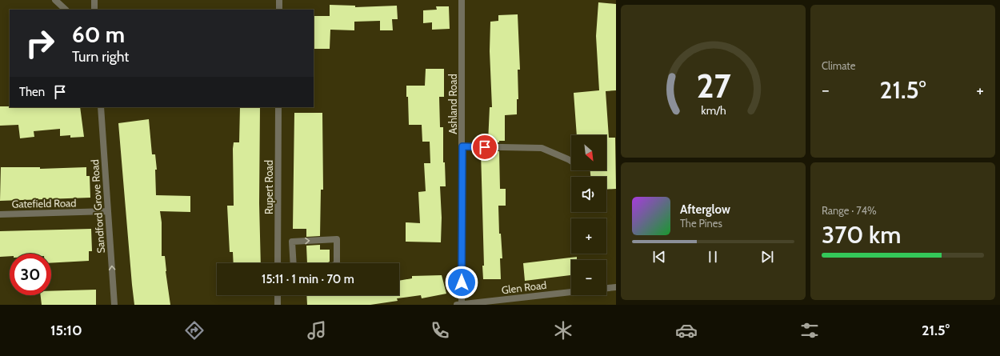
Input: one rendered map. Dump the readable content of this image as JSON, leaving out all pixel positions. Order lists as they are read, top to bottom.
{
  "streets": {
    "street": [
      "Ashland Road",
      "Rupert Road",
      "Gatefield Road",
      "Sandford Grove Road",
      "Glen Road"
    ]
  },
  "crossings": [
    ["Ashland Road", "Glen Road"],
    ["Gatefield Road", "Sandford Grove Road"]
  ],
  "one_way": ["Sandford Grove Road"],
  "north": "bottom right",
  "page": {
    "tile": [
      "Climate",
      ["Range · 74%", "370 km"]
    ],
    "turn": ["60 m", "Turn right"],
    "then": "Then",
    "heat": ["−", "21.5°", "+"],
    "map_buttons": ["+", "−"],
    "song": ["Afterglow", "The Pines"],
    "limit": "30",
    "trip": "15:11 · 1 min · 70 m",
    "tabs": ["15:10", "21.5°"],
    "gauge": ["27", "km/h"]
  }
}
